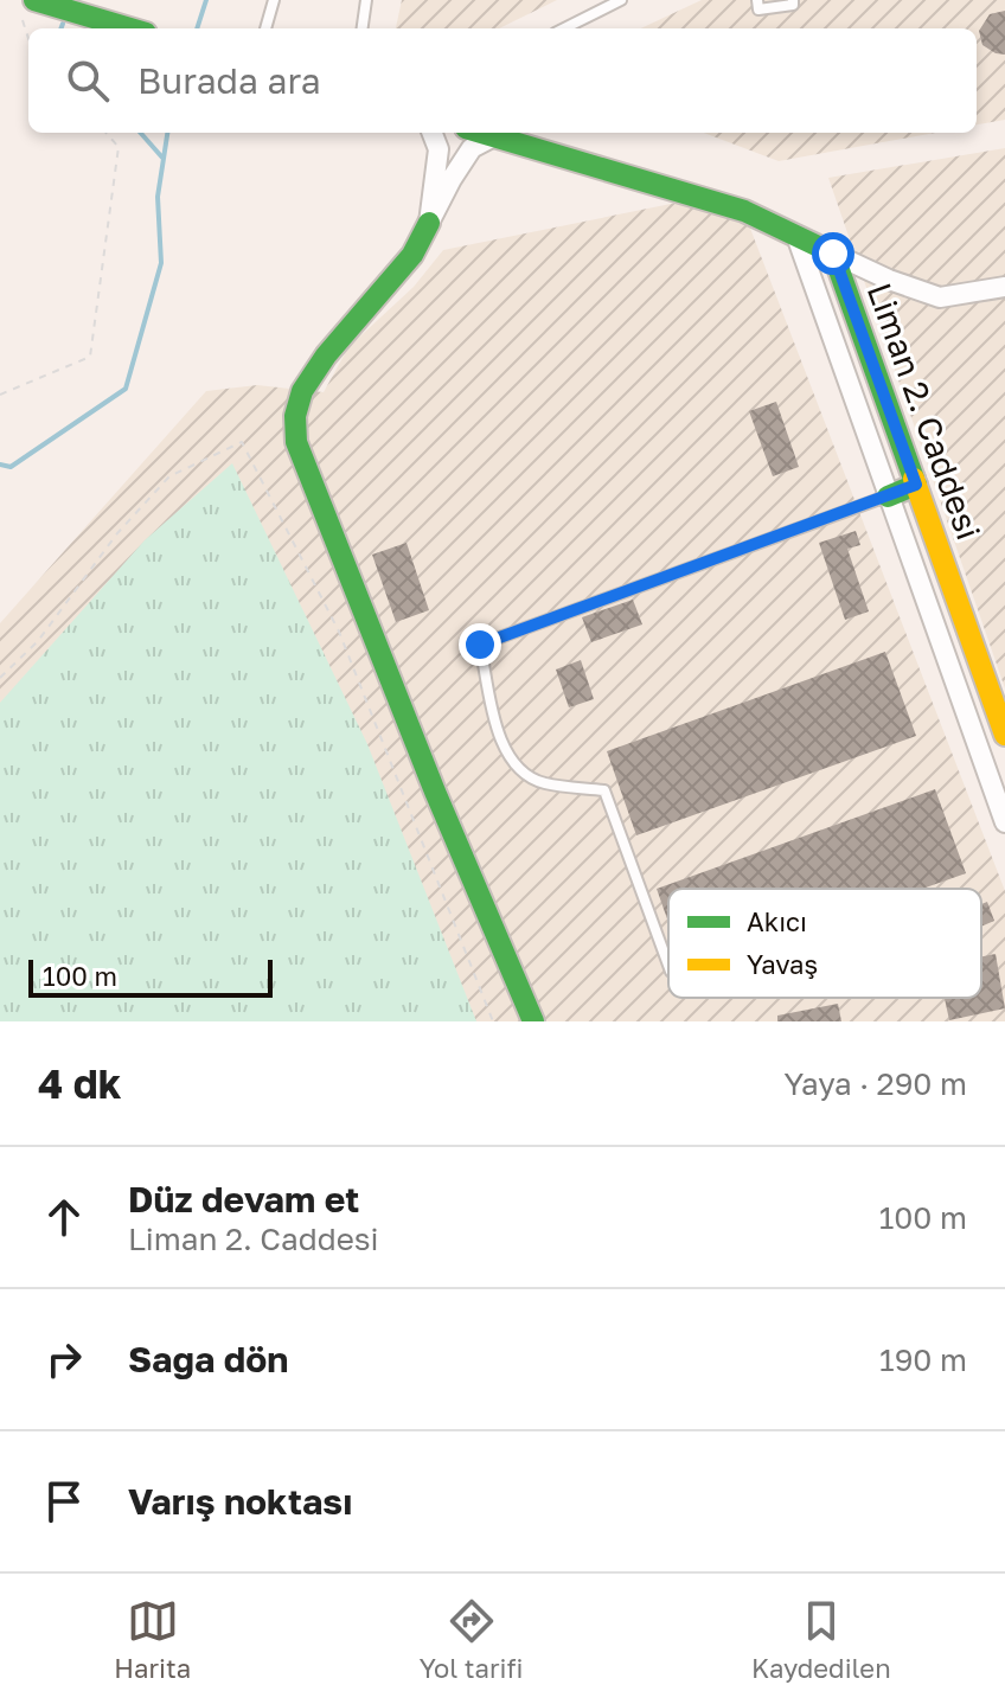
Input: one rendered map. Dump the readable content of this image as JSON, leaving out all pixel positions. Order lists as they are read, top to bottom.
{
  "streets": {
    "street": ["Liman 2. Caddesi"]
  },
  "legend": ["Akıcı", "Yavaş"],
  "scale_bar": "100 m",
  "page": {
    "search": "Burada ara",
    "scale": "100 m",
    "heading": ["4 dk", "Yaya · 290 m"],
    "list": [
      ["Düz devam et", "Liman 2. Caddesi", "100 m"],
      ["Sağa dön", "190 m"],
      "Varış noktası"
    ],
    "nav": ["Harita", "Yol tarifi", "Kaydedilen"]
  }
}
